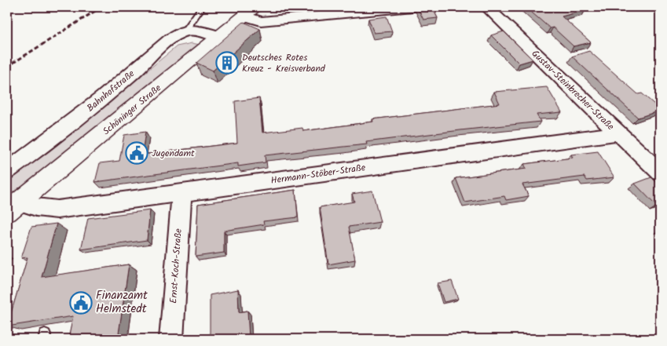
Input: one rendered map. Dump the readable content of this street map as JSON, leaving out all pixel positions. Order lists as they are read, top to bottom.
{
  "streets": {
    "main road": ["Schöninger Straße"],
    "street": [
      "Gustav-Steinbrecher-Straße",
      "Bahnhofstraße",
      "Hermann-Stöber-Straße",
      "Ernst-Koch-Straße"
    ]
  },
  "crossings": [
    ["Gustav-Steinbrecher-Straße", "Hermann-Stöber-Straße"],
    ["Schöninger Straße", "Hermann-Stöber-Straße"],
    ["Hermann-Stöber-Straße", "Ernst-Koch-Straße"]
  ],
  "places": {
    "building": ["Deutsches Rotes Kreuz - Kreisverband"],
    "public building": ["Jugendamt", "Finanzamt Helmstedt"]
  }
}
